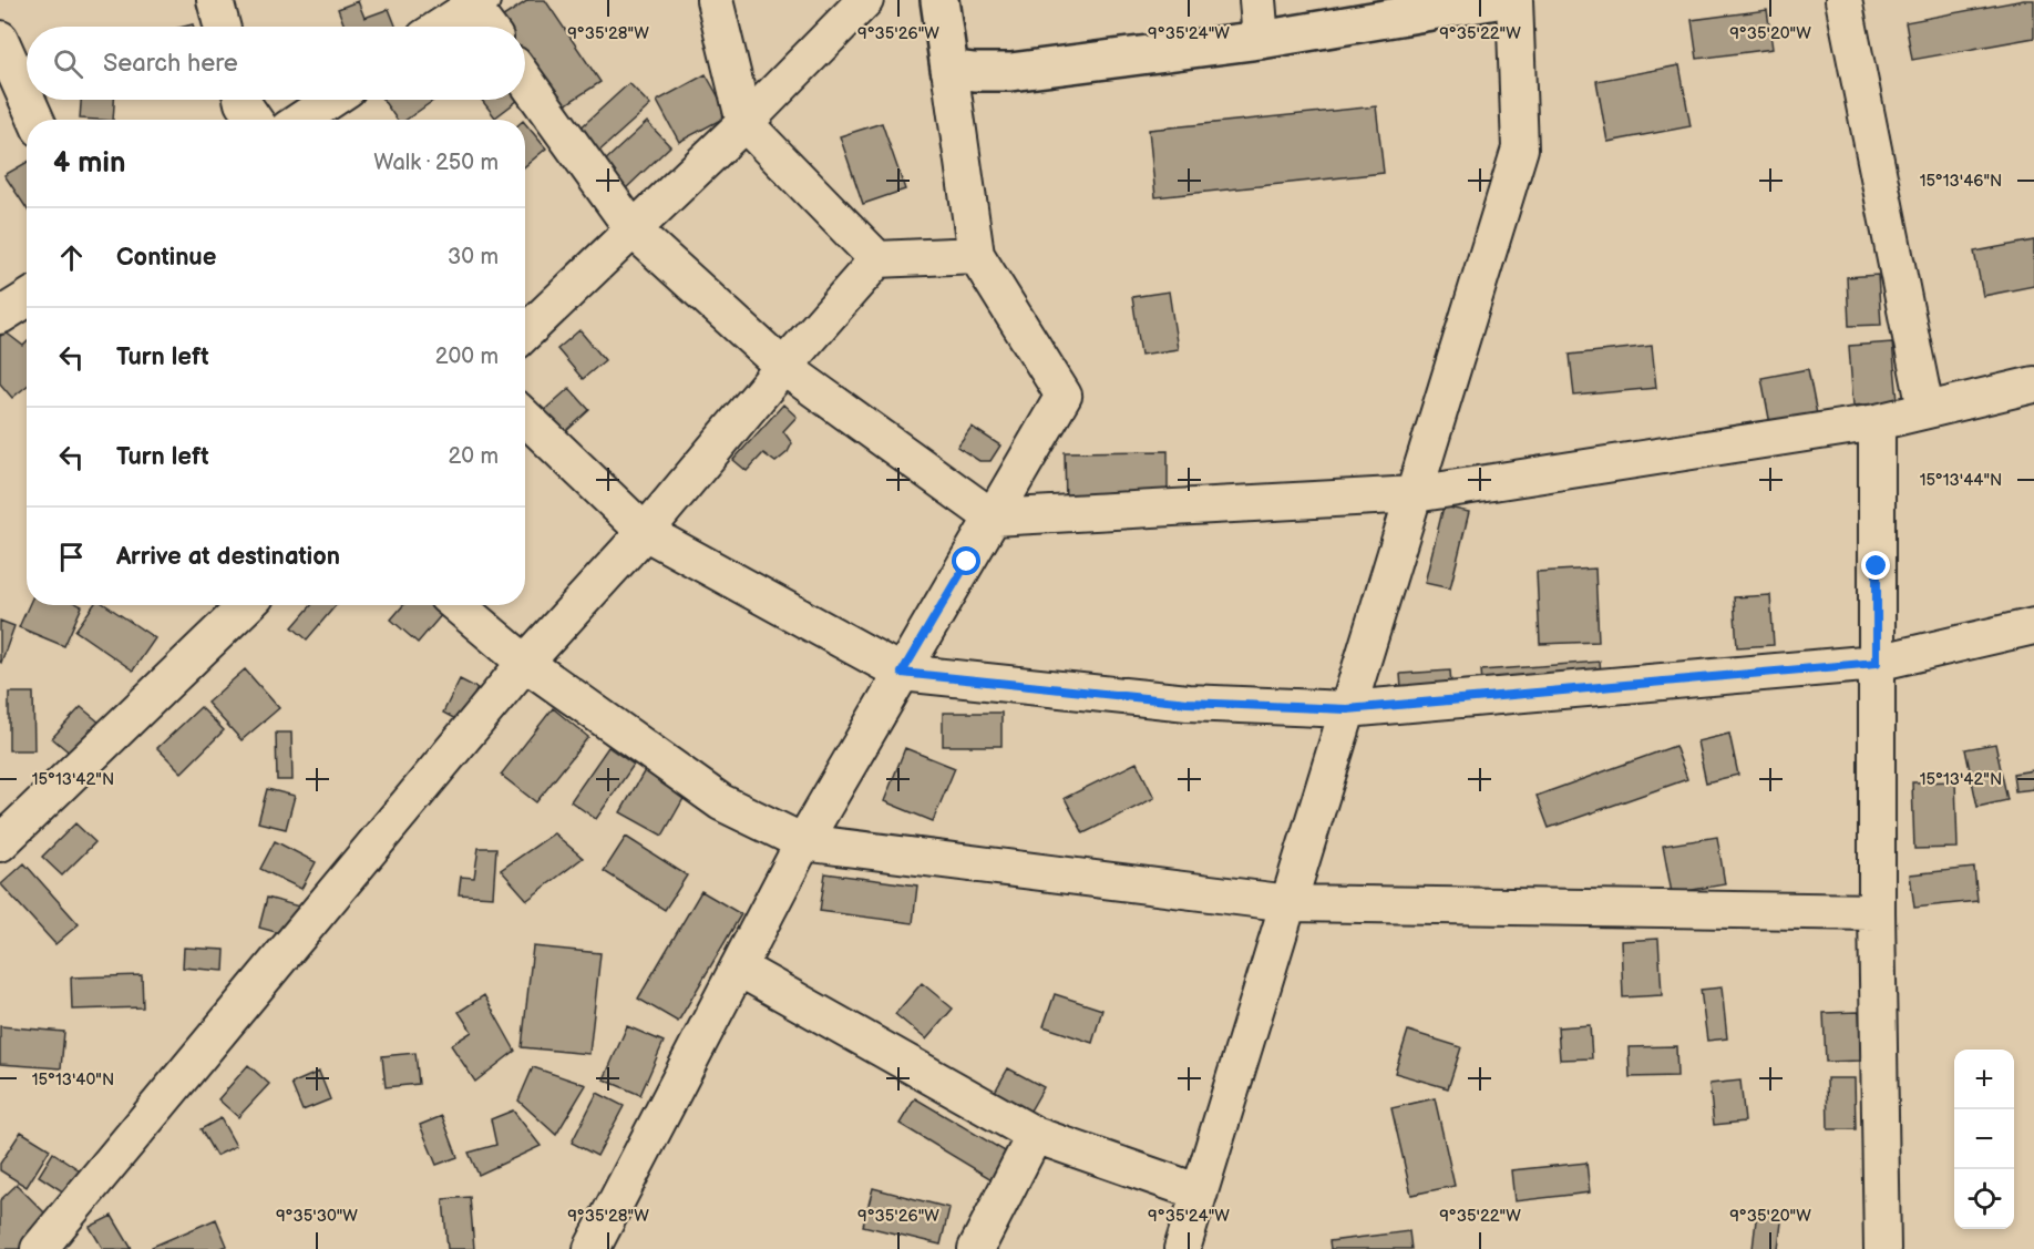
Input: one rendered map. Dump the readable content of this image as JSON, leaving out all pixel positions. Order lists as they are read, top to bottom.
{
  "page": {
    "search": "Search here",
    "heading": ["4 min", "Walk · 250 m"],
    "list": [
      ["Continue", "30 m"],
      ["Turn left", "200 m"],
      ["Turn left", "20 m"],
      "Arrive at destination"
    ],
    "map_buttons": ["+", "−"]
  },
  "coordinates": [
    "9°35'28\"W",
    "9°35'26\"W",
    "9°35'24\"W",
    "9°35'22\"W",
    "9°35'20\"W",
    "15°13'46\"N",
    "15°13'44\"N",
    "15°13'42\"N",
    "15°13'40\"N",
    "9°35'30\"W"
  ]
}
